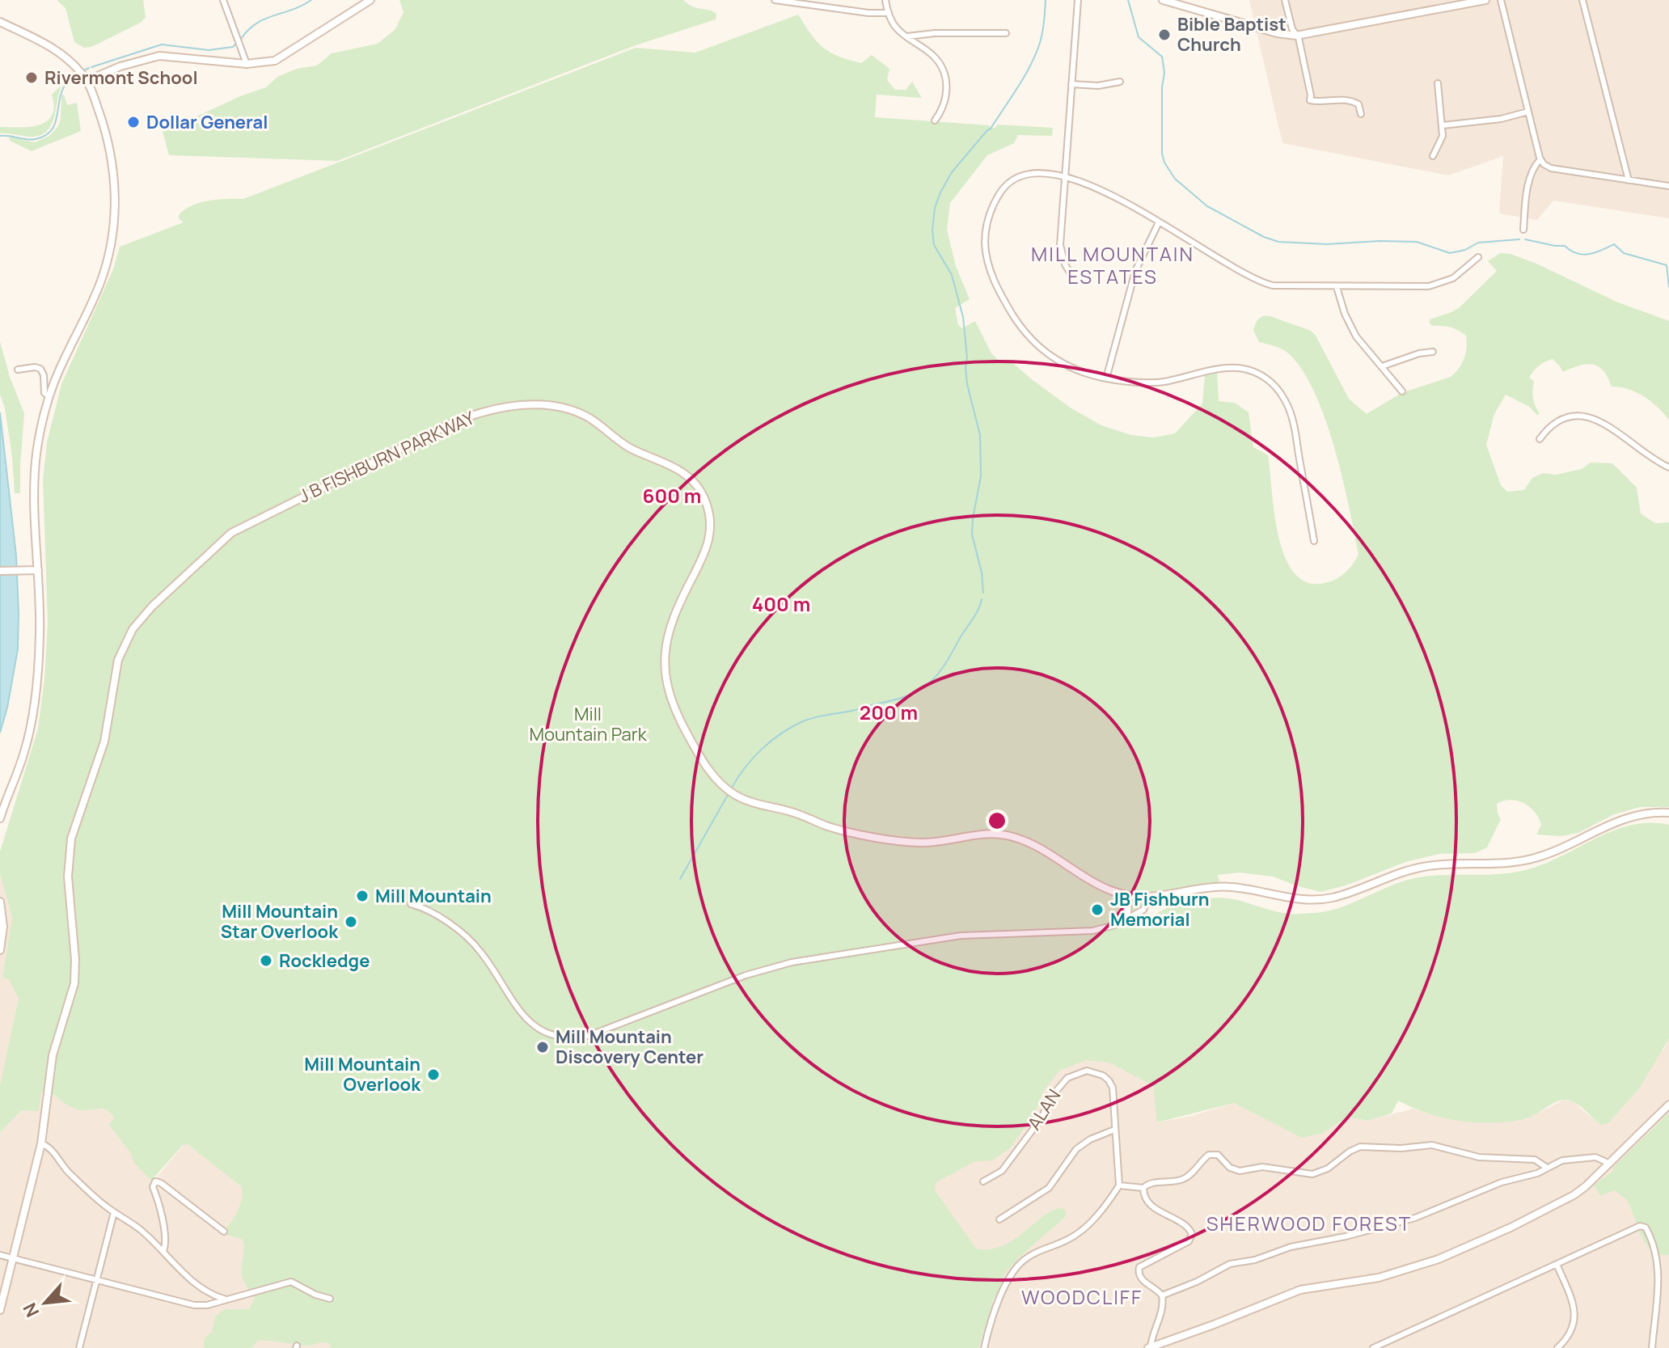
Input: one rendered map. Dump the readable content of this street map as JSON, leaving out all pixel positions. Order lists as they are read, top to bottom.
{
  "streets": {
    "street": ["J B FISHBURN PARKWAY", "ALAN"]
  },
  "districts": ["MILL MOUNTAIN ESTATES", "SHERWOOD FOREST", "WOODCLIFF"],
  "parks": ["Mill Mountain Park"],
  "places": [
    "Bible Baptist Church",
    "Rivermont School",
    "Dollar General",
    "Mill Mountain",
    "JB Fishburn Memorial",
    "Mill Mountain Star Overlook",
    "Rockledge",
    "Mill Mountain Discovery Center",
    "Mill Mountain Overlook"
  ],
  "north": "bottom left",
  "rings": ["600 m", "400 m", "200 m"]
}
